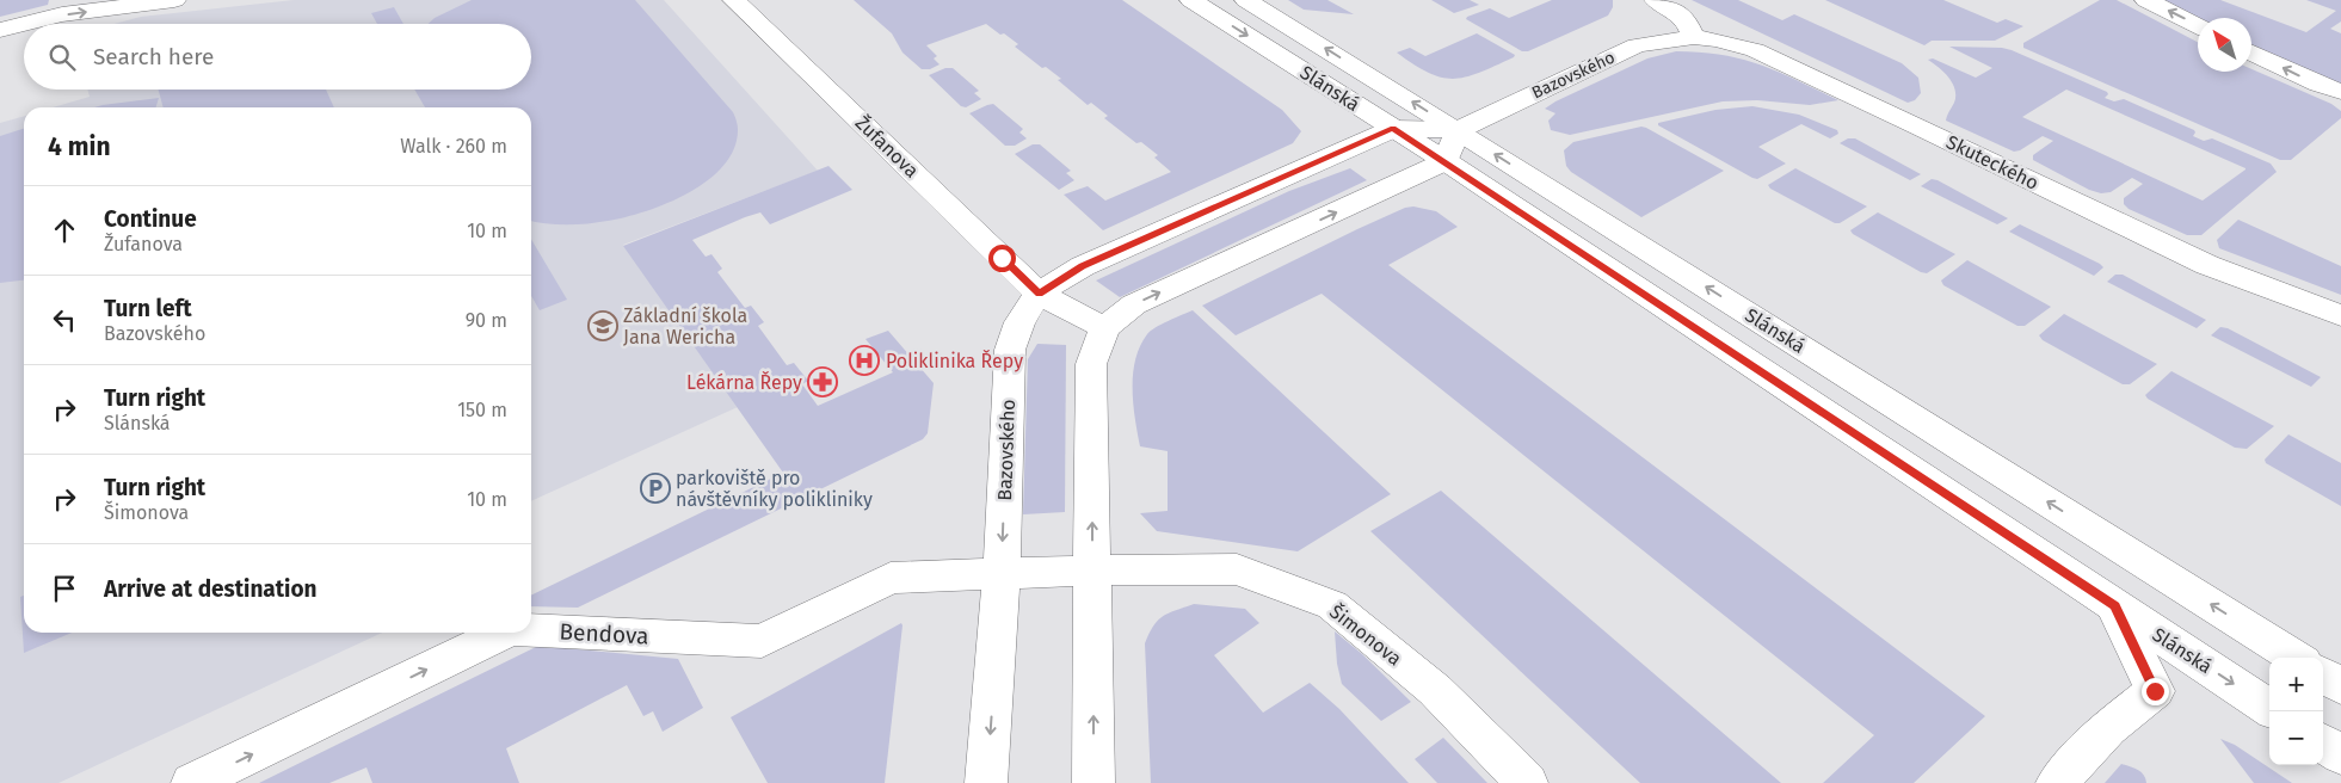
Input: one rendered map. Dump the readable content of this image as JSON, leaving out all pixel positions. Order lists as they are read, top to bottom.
{
  "streets": {
    "street": [
      "Bazovského",
      "Slánská",
      "Žufanova",
      "Skuteckého",
      "Bendova",
      "Šimonova"
    ]
  },
  "crossings": [
    ["Bazovského", "Slánská"],
    ["Bazovského", "Žufanova"],
    ["Bazovského", "Skuteckého"],
    ["Bazovského", "Bendova"],
    ["Bazovského", "Šimonova"],
    ["Bendova", "Šimonova"]
  ],
  "one_way": ["Bendova"],
  "places": {
    "school or university": ["Základní škola Jana Wericha"],
    "hospital": ["Poliklinika Řepy"],
    "pharmacy": ["Lékárna Řepy"],
    "parking": ["parkoviště pro návštěvníky polikliniky"]
  },
  "north": "top left",
  "page": {
    "search": "Search here",
    "heading": ["4 min", "Walk · 260 m"],
    "list": [
      ["Continue", "Žufanova", "10 m"],
      ["Turn left", "Bazovského", "90 m"],
      ["Turn right", "Slánská", "150 m"],
      ["Turn right", "Šimonova", "10 m"],
      "Arrive at destination"
    ],
    "map_buttons": ["+", "−"]
  }
}
